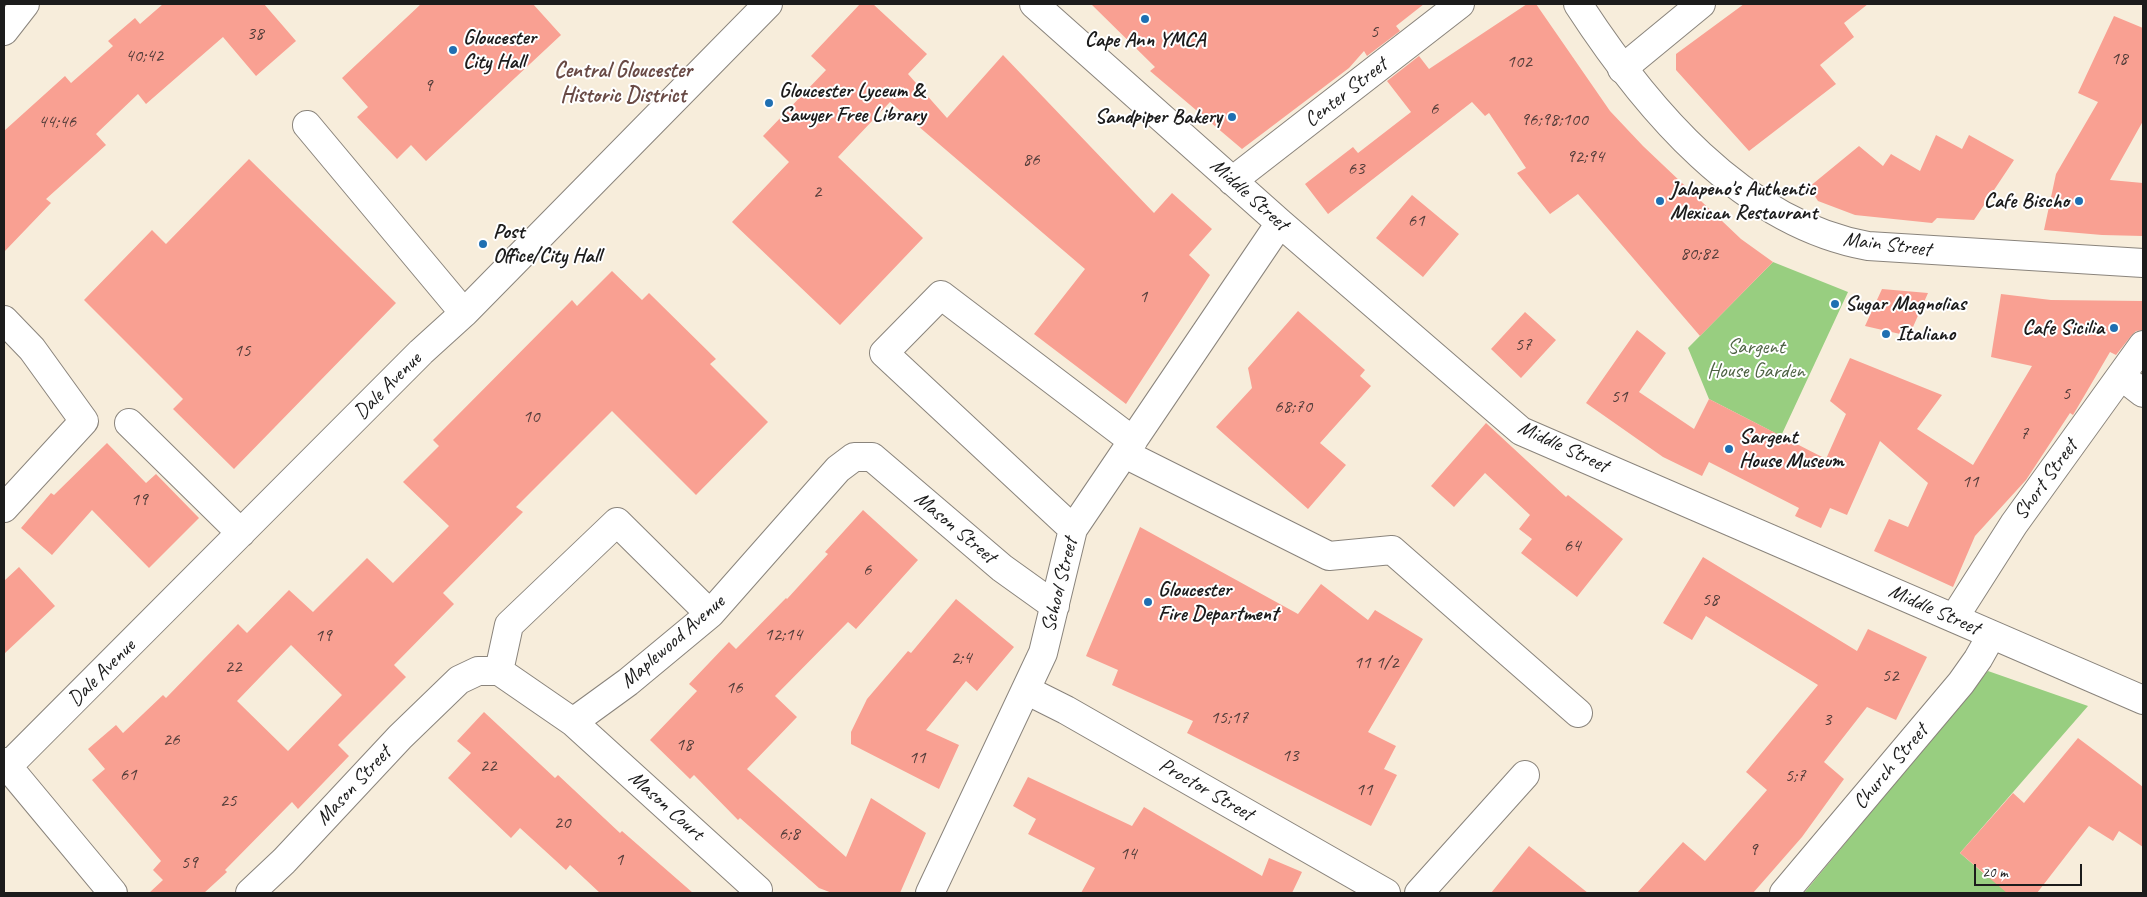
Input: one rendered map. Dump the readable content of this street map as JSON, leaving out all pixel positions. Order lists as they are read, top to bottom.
{
  "streets": {
    "street": [
      "Center Street",
      "Middle Street",
      "Main Street",
      "Dale Avenue",
      "Short Street",
      "Mason Street",
      "School Street",
      "Maplewood Avenue",
      "Church Street",
      "Proctor Street",
      "Mason Court"
    ]
  },
  "crossings": [
    ["Center Street", "Middle Street"],
    ["Middle Street", "Short Street"],
    ["Middle Street", "School Street"],
    ["Middle Street", "Church Street"],
    ["Mason Street", "School Street"],
    ["Mason Street", "Maplewood Avenue"],
    ["School Street", "Proctor Street"],
    ["Maplewood Avenue", "Mason Court"]
  ],
  "districts": ["Central Gloucester Historic District"],
  "parks": ["Sargent House Garden"],
  "places": [
    "Cape Ann YMCA",
    "Gloucester City Hall",
    "Gloucester Lyceum & Sawyer Free Library",
    "Sandpiper Bakery",
    "Jalapeno's Authentic Mexican Restaurant",
    "Cafe Bischo",
    "Post Office/City Hall",
    "Sugar Magnolias",
    "Cafe Sicilia",
    "Italiano",
    "Sargent House Museum",
    "Gloucester Fire Department"
  ],
  "house_numbers": [
    "5",
    "38",
    "40;42",
    "18",
    "102",
    "9",
    "6",
    "96;98;100",
    "44;46",
    "92;94",
    "86",
    "63",
    "2",
    "61",
    "80;82",
    "1",
    "57",
    "15",
    "5",
    "51",
    "68;70",
    "10",
    "7",
    "11",
    "19",
    "64",
    "6",
    "58",
    "12;14",
    "19",
    "2;4",
    "11 1/2",
    "22",
    "52",
    "16",
    "15;17",
    "3",
    "26",
    "18",
    "13",
    "11",
    "22",
    "61",
    "5;7",
    "11",
    "25",
    "20",
    "6;8",
    "9",
    "14",
    "1",
    "59"
  ],
  "scale_bar": "20 m"
}
